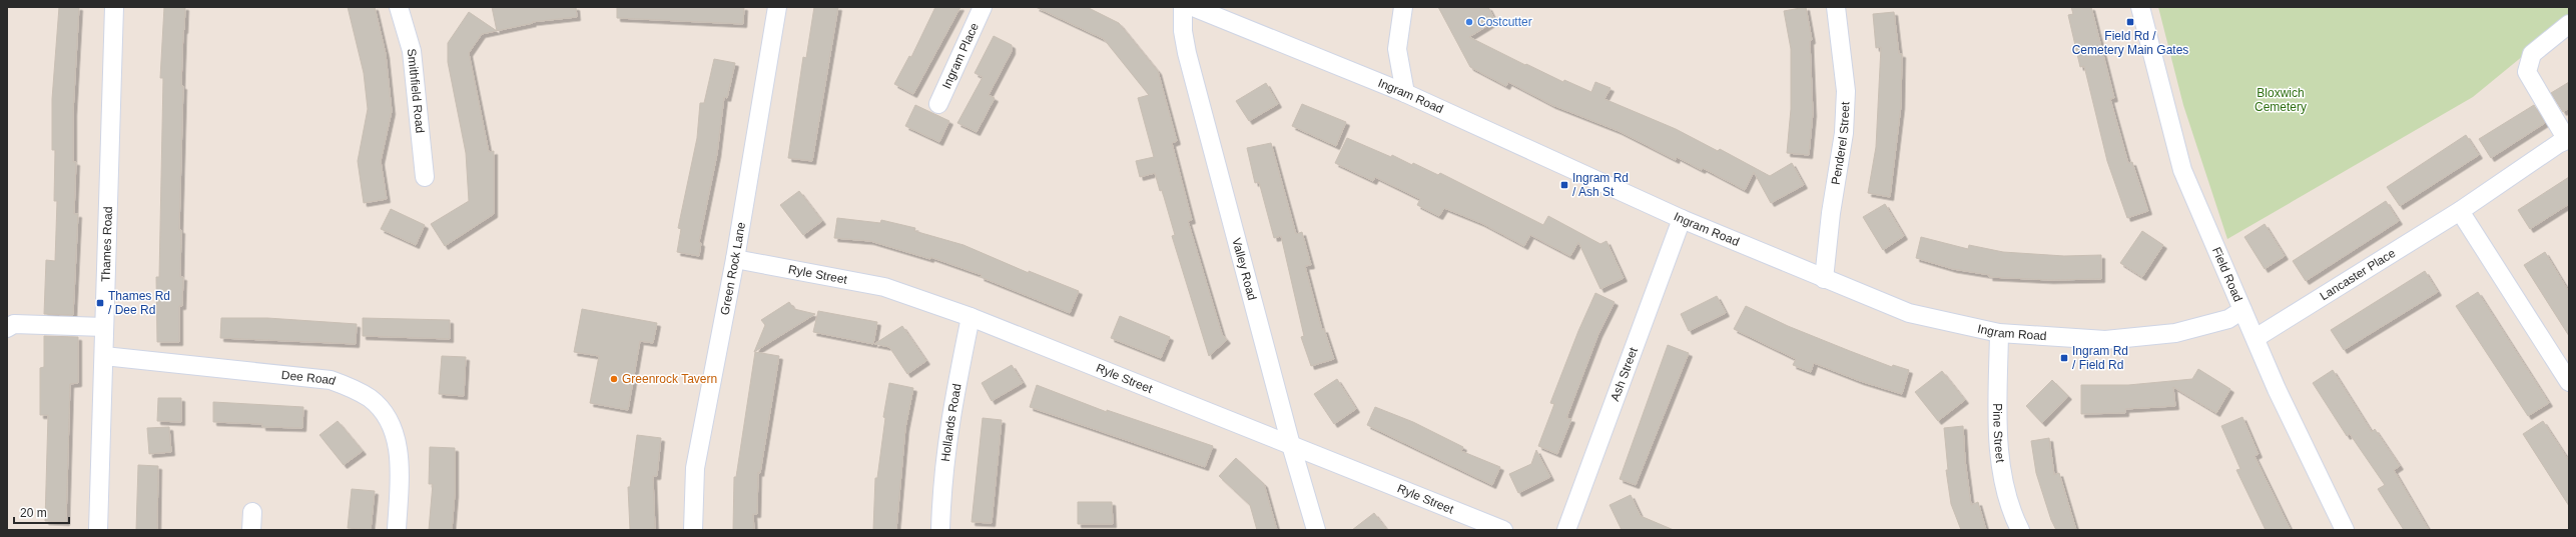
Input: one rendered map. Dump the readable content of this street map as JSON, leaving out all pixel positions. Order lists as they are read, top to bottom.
{
  "streets": {
    "street": [
      "Ingram Place",
      "Smithfield Road",
      "Ingram Road",
      "Penderel Street",
      "Thames Road",
      "Green Rock Lane",
      "Valley Road",
      "Field Road",
      "Ryle Street",
      "Lancaster Place",
      "Ash Street",
      "Dee Road",
      "Hollands Road",
      "Pine Street"
    ]
  },
  "crossings": [
    ["Ingram Road", "Penderel Street"],
    ["Ingram Road", "Field Road"],
    ["Ingram Road", "Ash Street"],
    ["Ingram Road", "Pine Street"],
    ["Thames Road", "Dee Road"],
    ["Green Rock Lane", "Ryle Street"],
    ["Valley Road", "Ryle Street"],
    ["Field Road", "Lancaster Place"],
    ["Ryle Street", "Hollands Road"]
  ],
  "parks": ["Bloxwich Cemetery"],
  "places": {
    "other": ["Costcutter", "Greenrock Tavern"],
    "transit": [
      "Field Rd / Cemetery Main Gates",
      "Ingram Rd / Ash St",
      "Thames Rd / Dee Rd",
      "Ingram Rd / Field Rd"
    ]
  },
  "scale_bar": "20 m"
}
